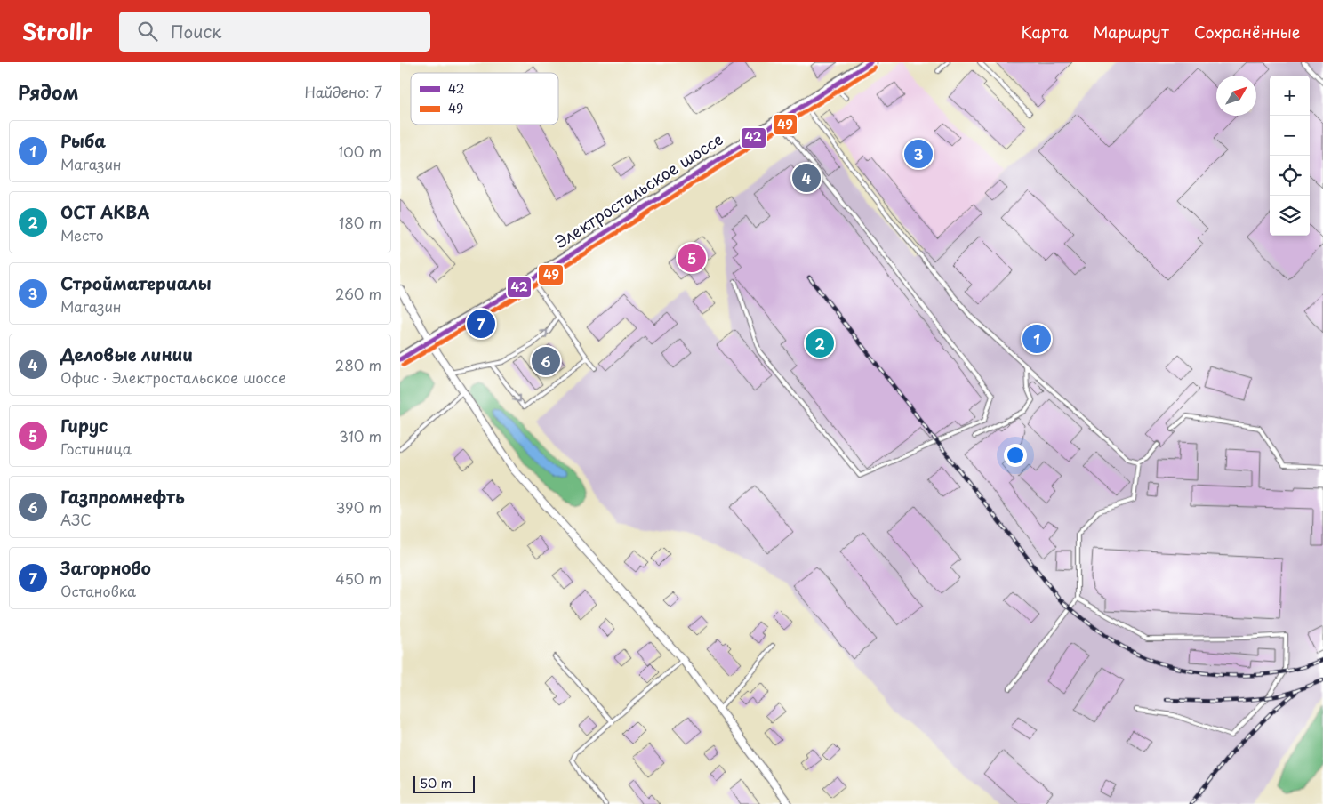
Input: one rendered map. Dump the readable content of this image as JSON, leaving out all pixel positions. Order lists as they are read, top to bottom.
{
  "streets": {
    "main road": ["Электростальское шоссе"]
  },
  "lines": ["transit line 42", "transit line 49"],
  "legend": ["42", "49"],
  "scale_bar": "50 m",
  "north": "top right",
  "page": {
    "header": "Strollr",
    "search": "Поиск",
    "nav": ["Карта", "Маршрут", "Сохранённые"],
    "heading": ["Рядом", "Найдено: 7"],
    "map_buttons": ["+", "−"],
    "list": [
      {
        "mark": "1",
        "name": "Рыба",
        "note": "Магазин",
        "value": "100 m"
      },
      {
        "mark": "2",
        "name": "ОСТ АКВА",
        "note": "Место",
        "value": "180 m"
      },
      {
        "mark": "3",
        "name": "Стройматериалы",
        "note": "Магазин",
        "value": "260 m"
      },
      {
        "mark": "4",
        "name": "Деловые линии",
        "note": "Офис · Электростальское шоссе",
        "value": "280 m"
      },
      {
        "mark": "5",
        "name": "Гирус",
        "note": "Гостиница",
        "value": "310 m"
      },
      {
        "mark": "6",
        "name": "Газпромнефть",
        "note": "АЗС",
        "value": "390 m"
      },
      {
        "mark": "7",
        "name": "Загорново",
        "note": "Остановка",
        "value": "450 m"
      }
    ],
    "pins": [
      "3",
      "4",
      "5",
      "7",
      "1",
      "2",
      "6"
    ],
    "scale": "50 m"
  }
}
